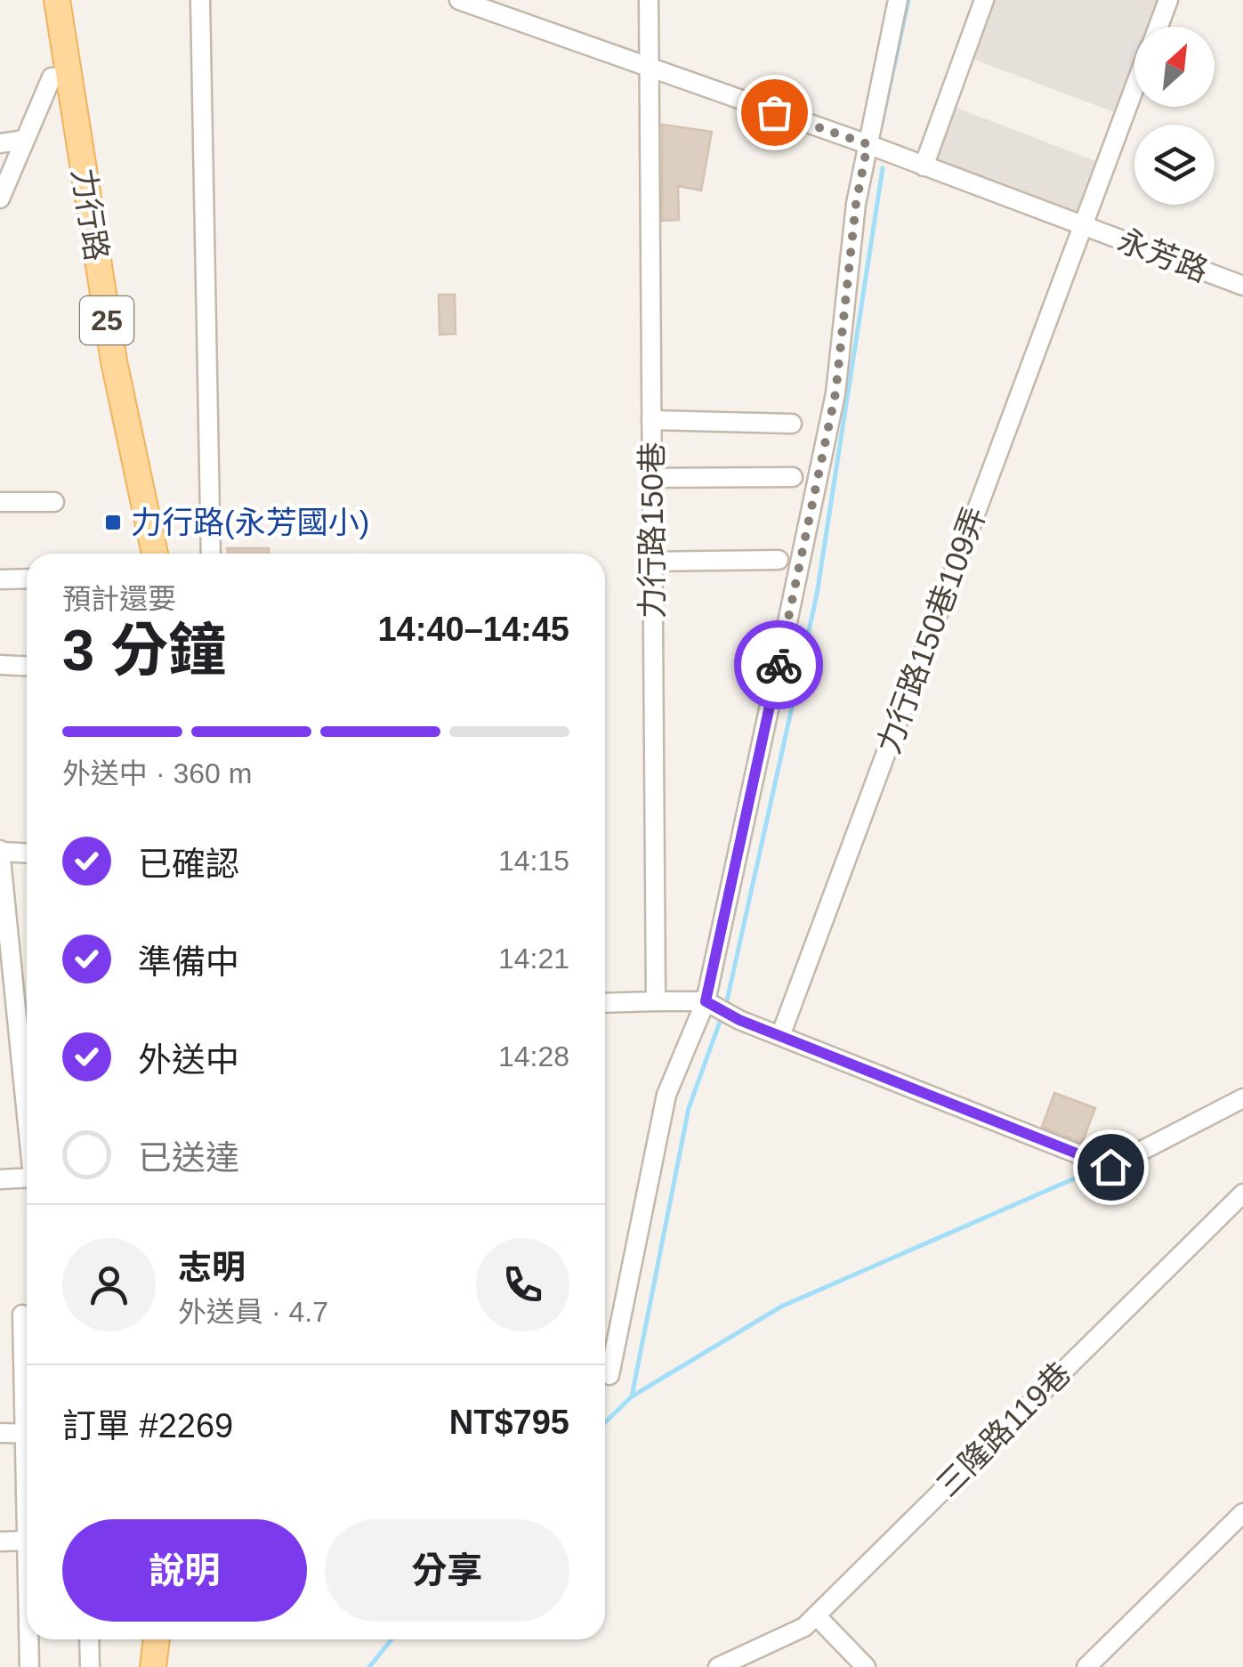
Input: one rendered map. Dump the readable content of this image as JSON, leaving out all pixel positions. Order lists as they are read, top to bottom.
{
  "streets": {
    "main road": ["力行路", "25"],
    "street": [
      "永芳路",
      "力行路150巷",
      "力行路150巷109弄",
      "三隆路119巷"
    ]
  },
  "crossings": [
    ["力行路", "25"],
    ["永芳路", "力行路150巷"],
    ["永芳路", "力行路150巷109弄"]
  ],
  "places": {
    "transit": ["力行路(永芳國小)"]
  },
  "north": "top right",
  "page": {
    "heading": ["3 分鐘", "預計還要", "14:40–14:45"],
    "panel": [
      "志明",
      "外送員 · 4.7",
      "訂單 #2269",
      "NT$795"
    ],
    "bar": "外送中 · 360 m",
    "list": [
      ["已確認", "14:15"],
      ["準備中", "14:21"],
      ["外送中", "14:28"],
      "已送達"
    ],
    "buttons": ["說明", "分享"]
  }
}
